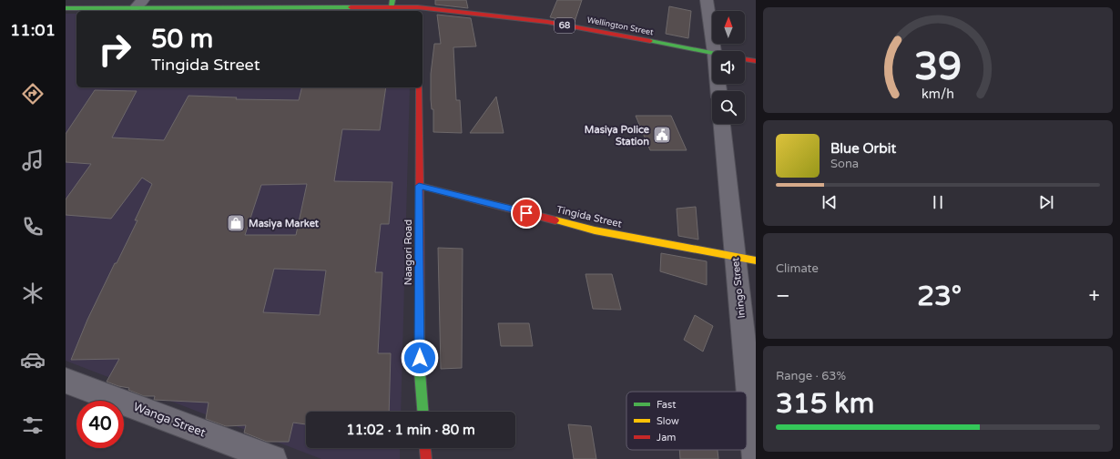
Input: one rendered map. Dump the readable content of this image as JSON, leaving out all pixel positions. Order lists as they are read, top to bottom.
{
  "streets": {
    "main road": [
      "68",
      "Wellington Street",
      "Tingida Street",
      "Naagori Road"
    ],
    "street": ["Iningo Street", "Wanga Street"]
  },
  "crossings": [
    ["Tingida Street", "Naagori Road"],
    ["Tingida Street", "Iningo Street"]
  ],
  "places": {
    "public building": ["Masiya Police Station"],
    "shop": ["Masiya Market"]
  },
  "legend": ["Fast", "Slow", "Jam"],
  "north": "top",
  "page": {
    "tabs": "11:01",
    "turn": ["50 m", "Tingida Street"],
    "song": ["Blue Orbit", "Sona"],
    "tile": [
      "Climate",
      ["Range · 63%", "315 km"]
    ],
    "heat": ["−", "23°", "+"],
    "limit": "40",
    "trip": "11:02 · 1 min · 80 m",
    "gauge": ["39", "km/h"]
  }
}
